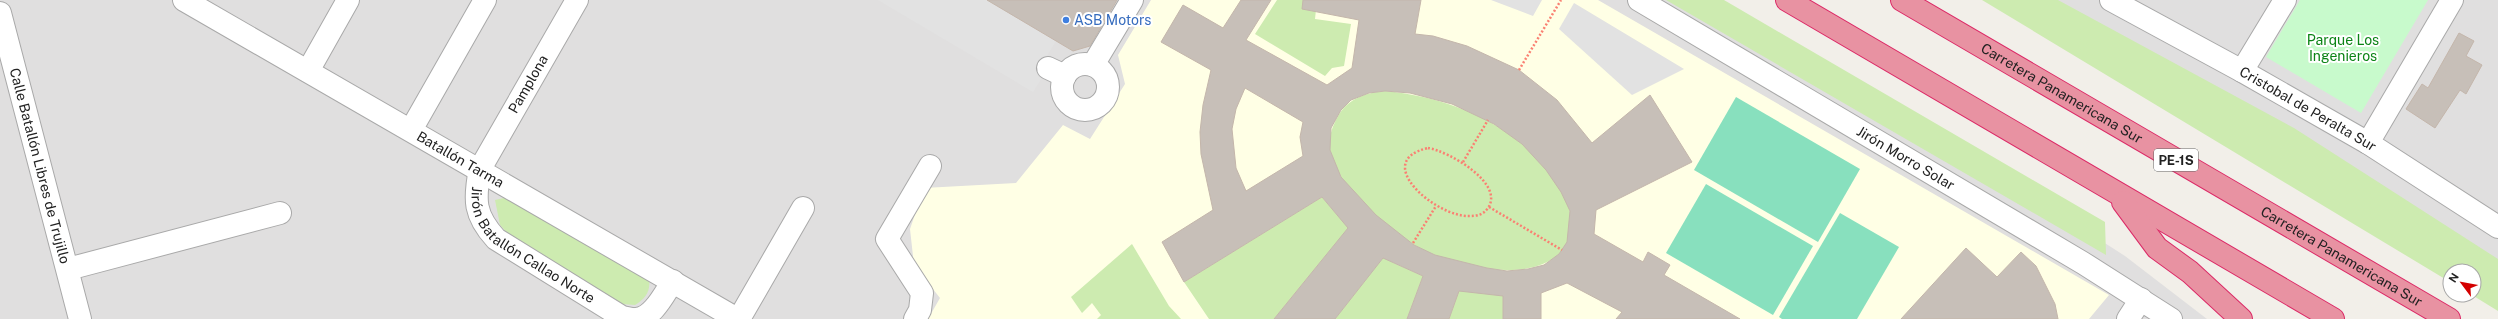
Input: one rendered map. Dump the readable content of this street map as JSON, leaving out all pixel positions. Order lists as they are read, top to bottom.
{
  "streets": {
    "highway": ["Carretera Panamericana Sur", "PE-1S"],
    "street": [
      "Pamplona",
      "Cristobal de Peralta Sur",
      "Batallón Tarma",
      "Jirón Morro Solar",
      "Calle Batallón Libres de Trujillo",
      "Jirón Batallón Callao Norte"
    ]
  },
  "crossings": [
    ["Pamplona", "Batallón Tarma"],
    ["Pamplona", "Jirón Batallón Callao Norte"],
    ["Batallón Tarma", "Jirón Batallón Callao Norte"]
  ],
  "parks": ["Parque Los Ingenieros"],
  "places": ["ASB Motors"],
  "north": "top left"
}
